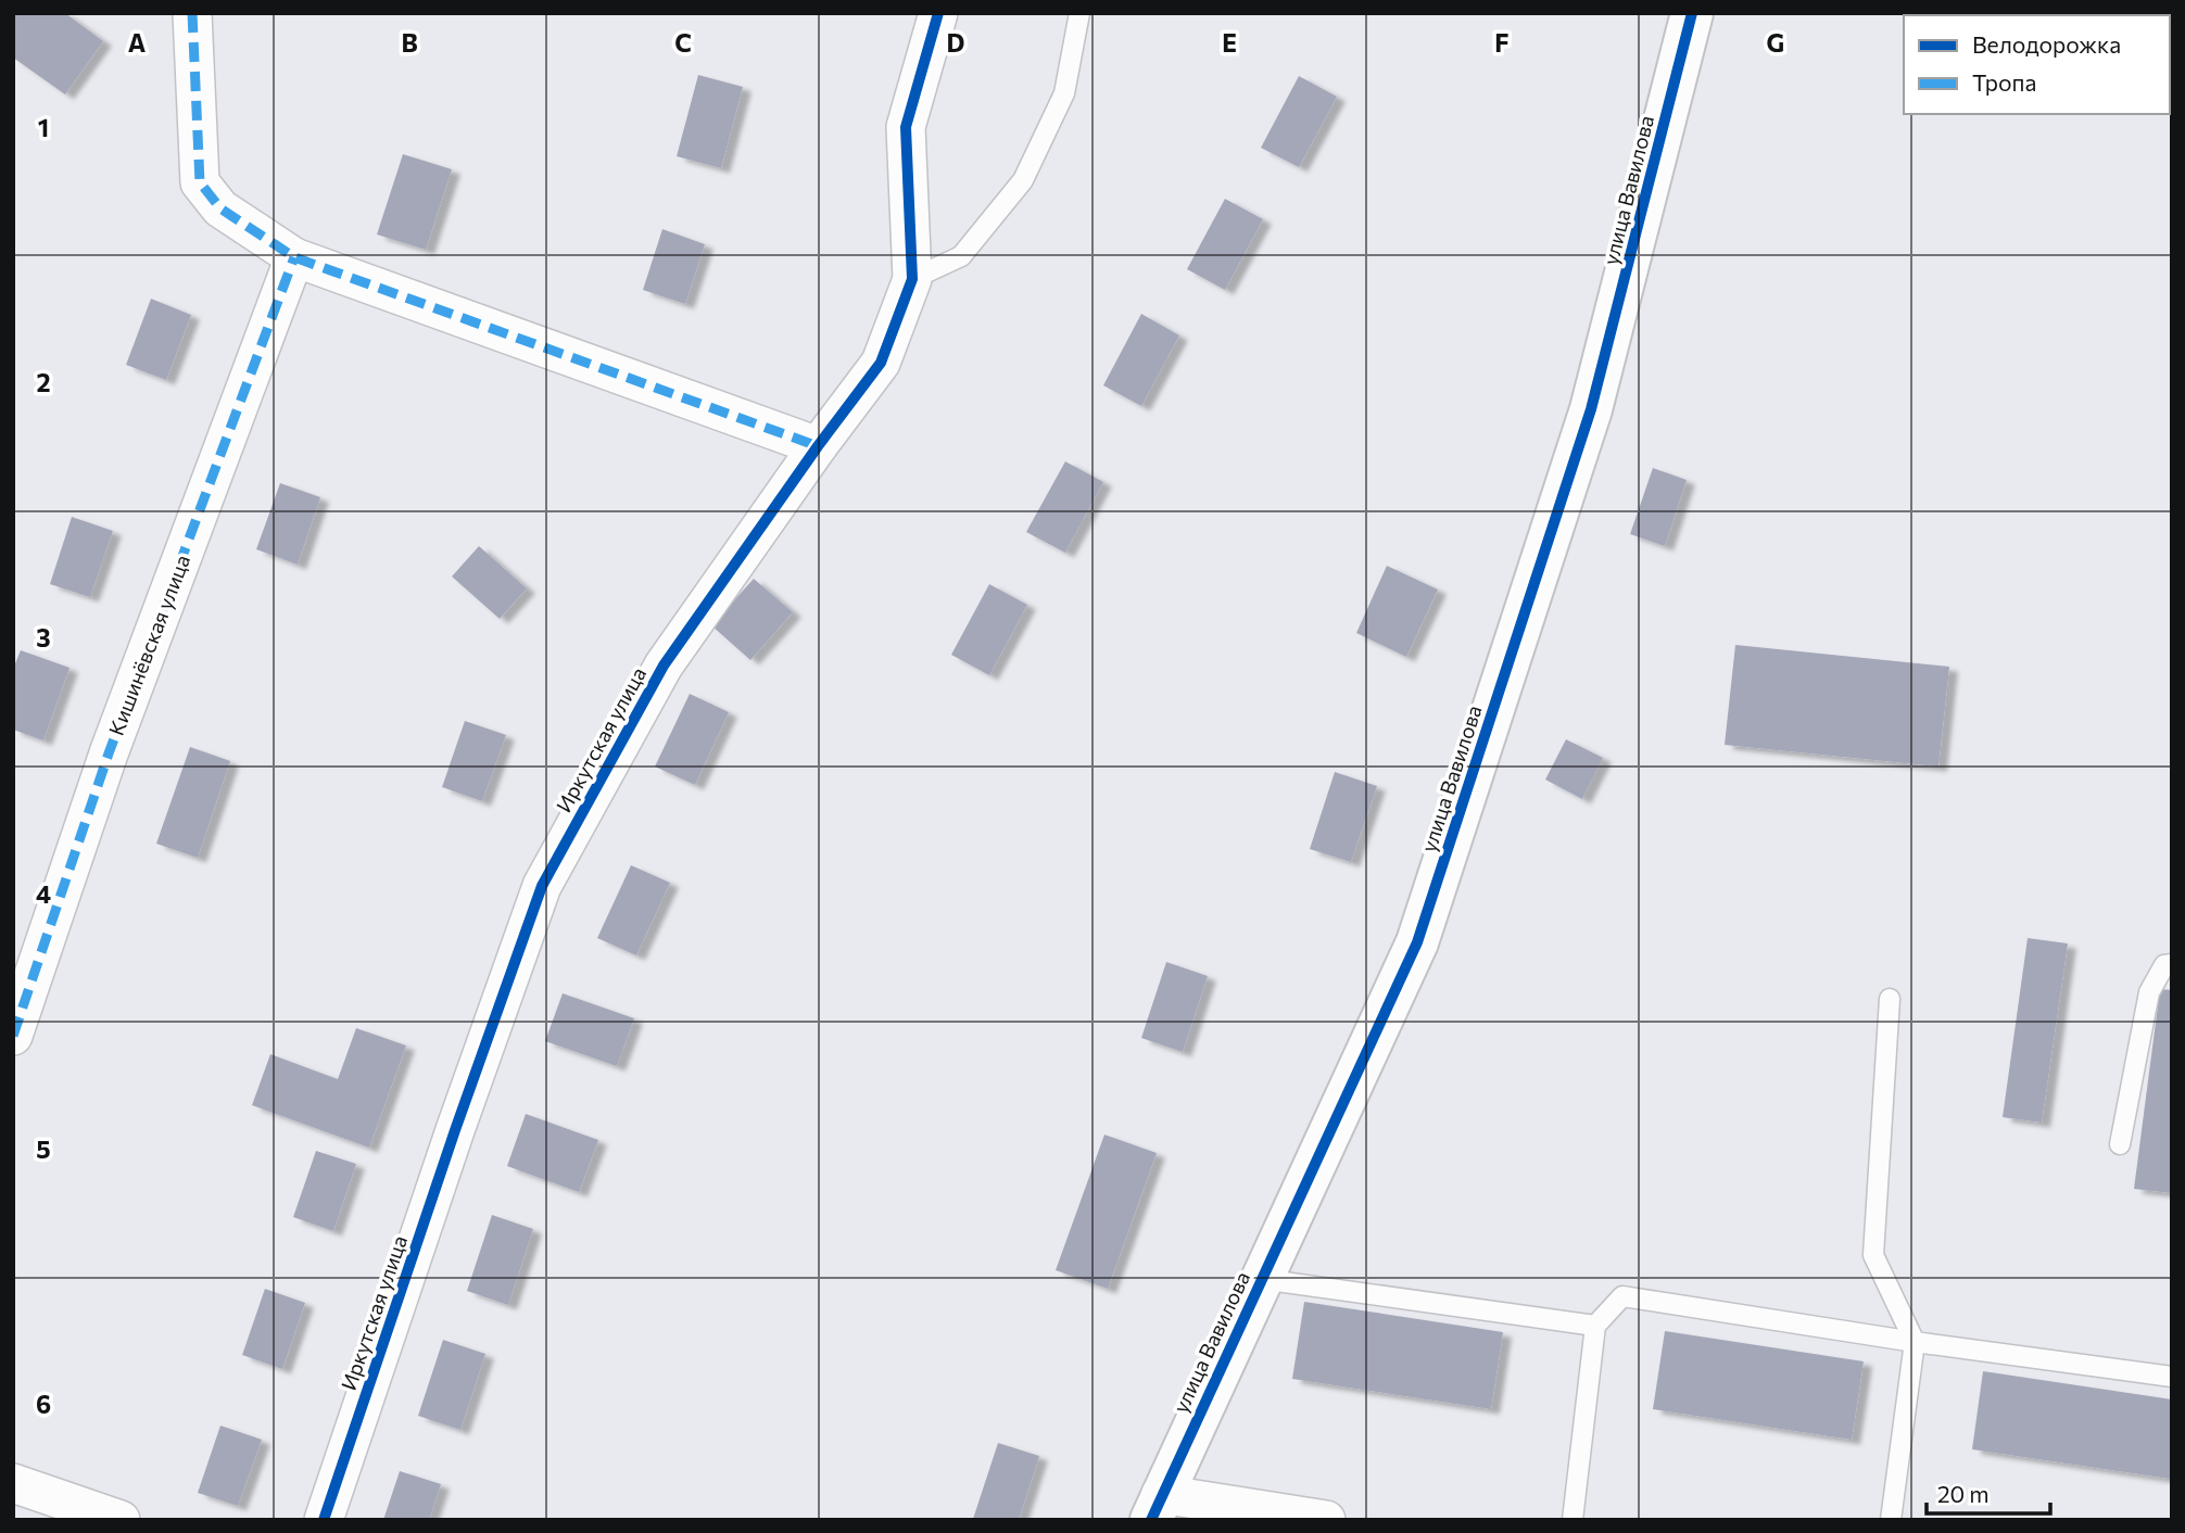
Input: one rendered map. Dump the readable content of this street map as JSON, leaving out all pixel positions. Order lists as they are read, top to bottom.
{
  "streets": {
    "street": ["улица Вавилова", "Кишинёвская улица", "Иркутская улица"]
  },
  "legend": ["Велодорожка", "Тропа"],
  "scale_bar": "20 m",
  "grid": {
    "columns": [
      "A",
      "B",
      "C",
      "D",
      "E",
      "F",
      "G"
    ],
    "rows": [
      "1",
      "2",
      "3",
      "4",
      "5",
      "6"
    ]
  }
}
